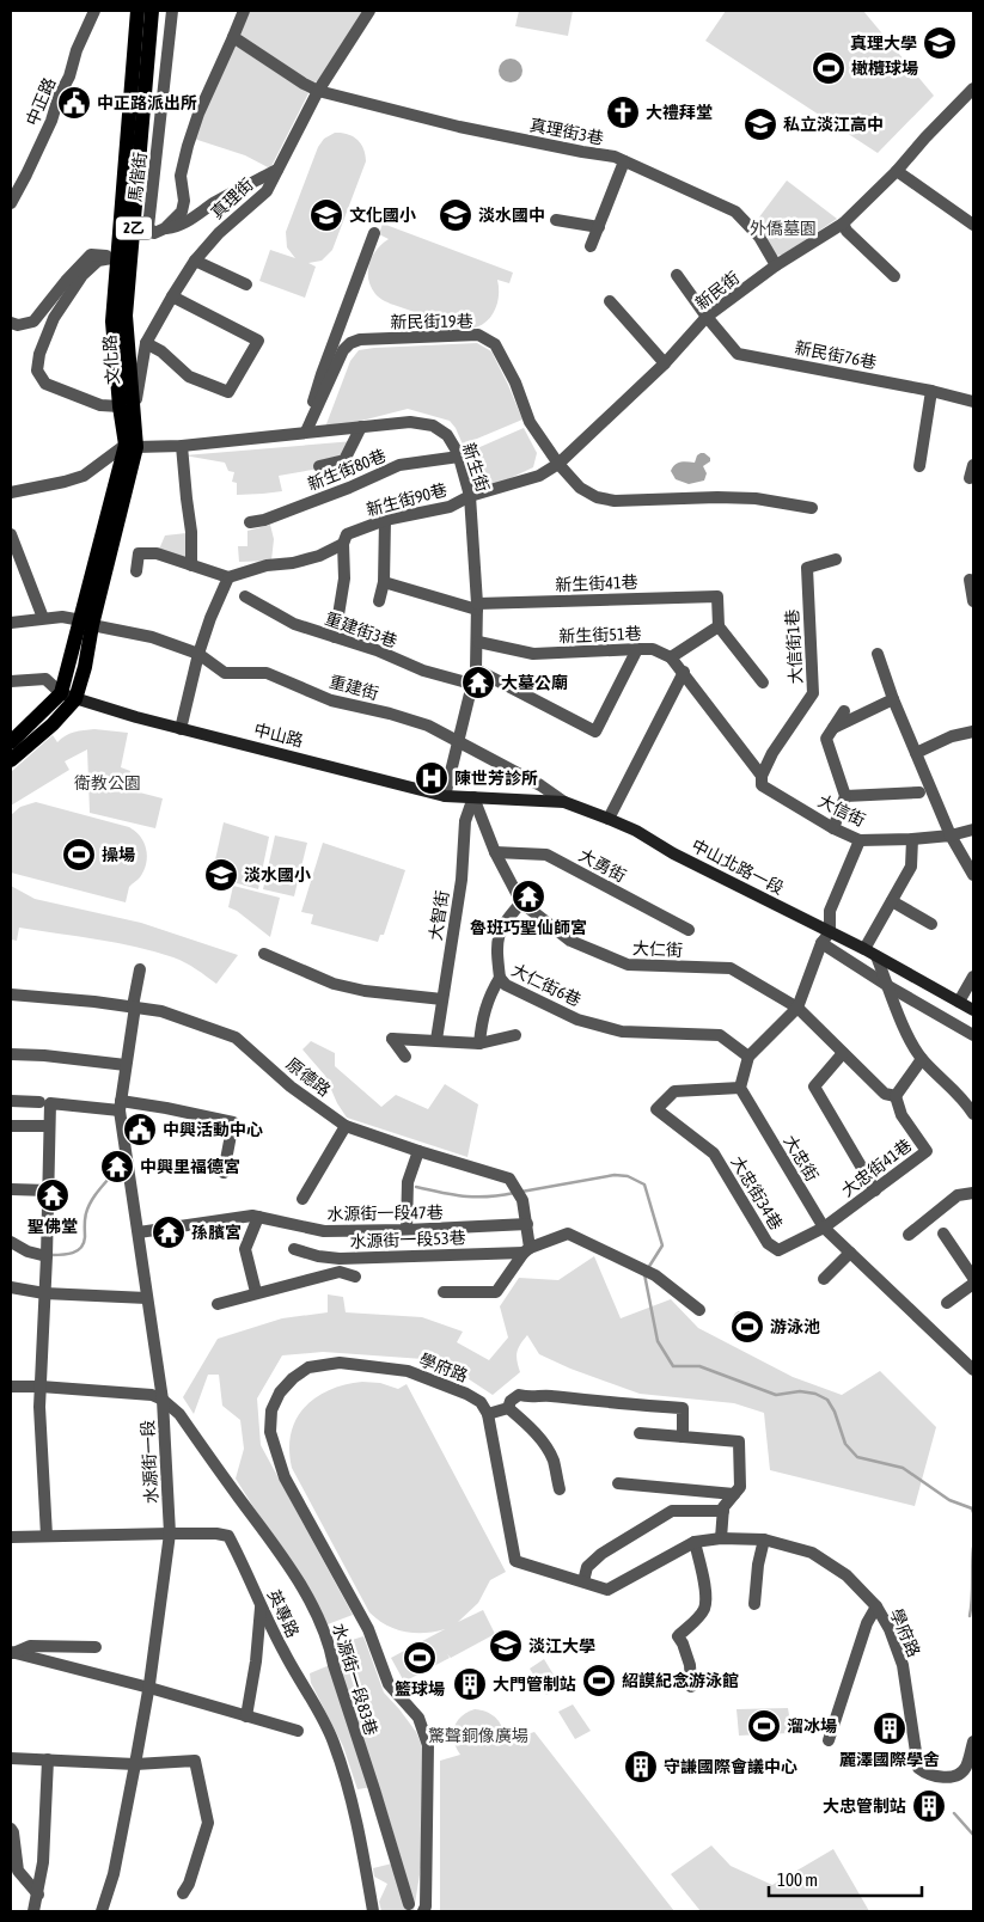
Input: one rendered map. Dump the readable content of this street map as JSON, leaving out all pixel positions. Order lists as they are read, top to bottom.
{
  "streets": {
    "main road": [
      "2乙",
      "文化路",
      "中山路",
      "中山北路一段"
    ],
    "street": [
      "中正路",
      "真理街3巷",
      "馬偕街",
      "真理街",
      "新民街",
      "新民街19巷",
      "新民街76巷",
      "新生街",
      "新生街80巷",
      "新生街90巷",
      "新生街41巷",
      "重建街3巷",
      "新生街51巷",
      "大信街1巷",
      "重建街",
      "大信街",
      "大勇街",
      "大智街",
      "大仁街",
      "大仁街6巷",
      "原德路",
      "大忠街",
      "大忠街41巷",
      "大忠街34巷",
      "水源街一段47巷",
      "水源街一段53巷",
      "學府路",
      "水源街一段",
      "英專路",
      "水源街一段83巷"
    ]
  },
  "crossings": [
    ["真理街3巷", "真理街"],
    ["真理街3巷", "新民街"],
    ["真理街", "文化路"],
    ["2乙", "文化路"],
    ["2乙", "中山路"],
    ["新民街", "新民街19巷"],
    ["新民街", "新民街76巷"],
    ["新民街", "新生街"],
    ["新民街", "新生街90巷"],
    ["新民街19巷", "新生街"],
    ["文化路", "新生街"],
    ["文化路", "重建街"],
    ["文化路", "中山路"],
    ["新生街", "新生街80巷"],
    ["新生街", "新生街90巷"],
    ["新生街", "新生街41巷"],
    ["新生街", "重建街3巷"],
    ["新生街", "新生街51巷"],
    ["新生街", "重建街"],
    ["新生街", "中山路"],
    ["大信街1巷", "大信街"],
    ["重建街", "中山北路一段"],
    ["中山路", "中山北路一段"],
    ["中山路", "大智街"],
    ["中山路", "大仁街"],
    ["大勇街", "大仁街"],
    ["中山北路一段", "大智街"],
    ["中山北路一段", "大仁街"],
    ["大智街", "大仁街"],
    ["大仁街", "大忠街41巷"],
    ["原德路", "水源街一段47巷"],
    ["原德路", "水源街一段53巷"],
    ["原德路", "水源街一段"],
    ["大忠街", "大忠街41巷"],
    ["大忠街", "大忠街34巷"],
    ["大忠街41巷", "大忠街34巷"],
    ["水源街一段47巷", "水源街一段"],
    ["水源街一段", "英專路"],
    ["水源街一段", "水源街一段83巷"]
  ],
  "parks": ["外僑墓園", "衛教公園", "驚聲銅像廣場"],
  "places": {
    "school or university": [
      "真理大學",
      "私立淡江高中",
      "文化國小",
      "淡水國中",
      "淡水國小",
      "淡江大學"
    ],
    "sports": [
      "橄欖球場",
      "操場",
      "游泳池",
      "籃球場",
      "紹謨紀念游泳館",
      "溜冰場"
    ],
    "public building": ["中正路派出所", "中興活動中心"],
    "church": ["大禮拜堂"],
    "temple": [
      "大墓公廟",
      "魯班巧聖仙師宮",
      "中興里福德宮",
      "聖佛堂",
      "孫臏宮"
    ],
    "hospital": ["陳世芳診所"],
    "building": [
      "大門管制站",
      "麗澤國際學舍",
      "守謙國際會議中心",
      "大忠管制站"
    ]
  },
  "scale_bar": "100 m"
}
